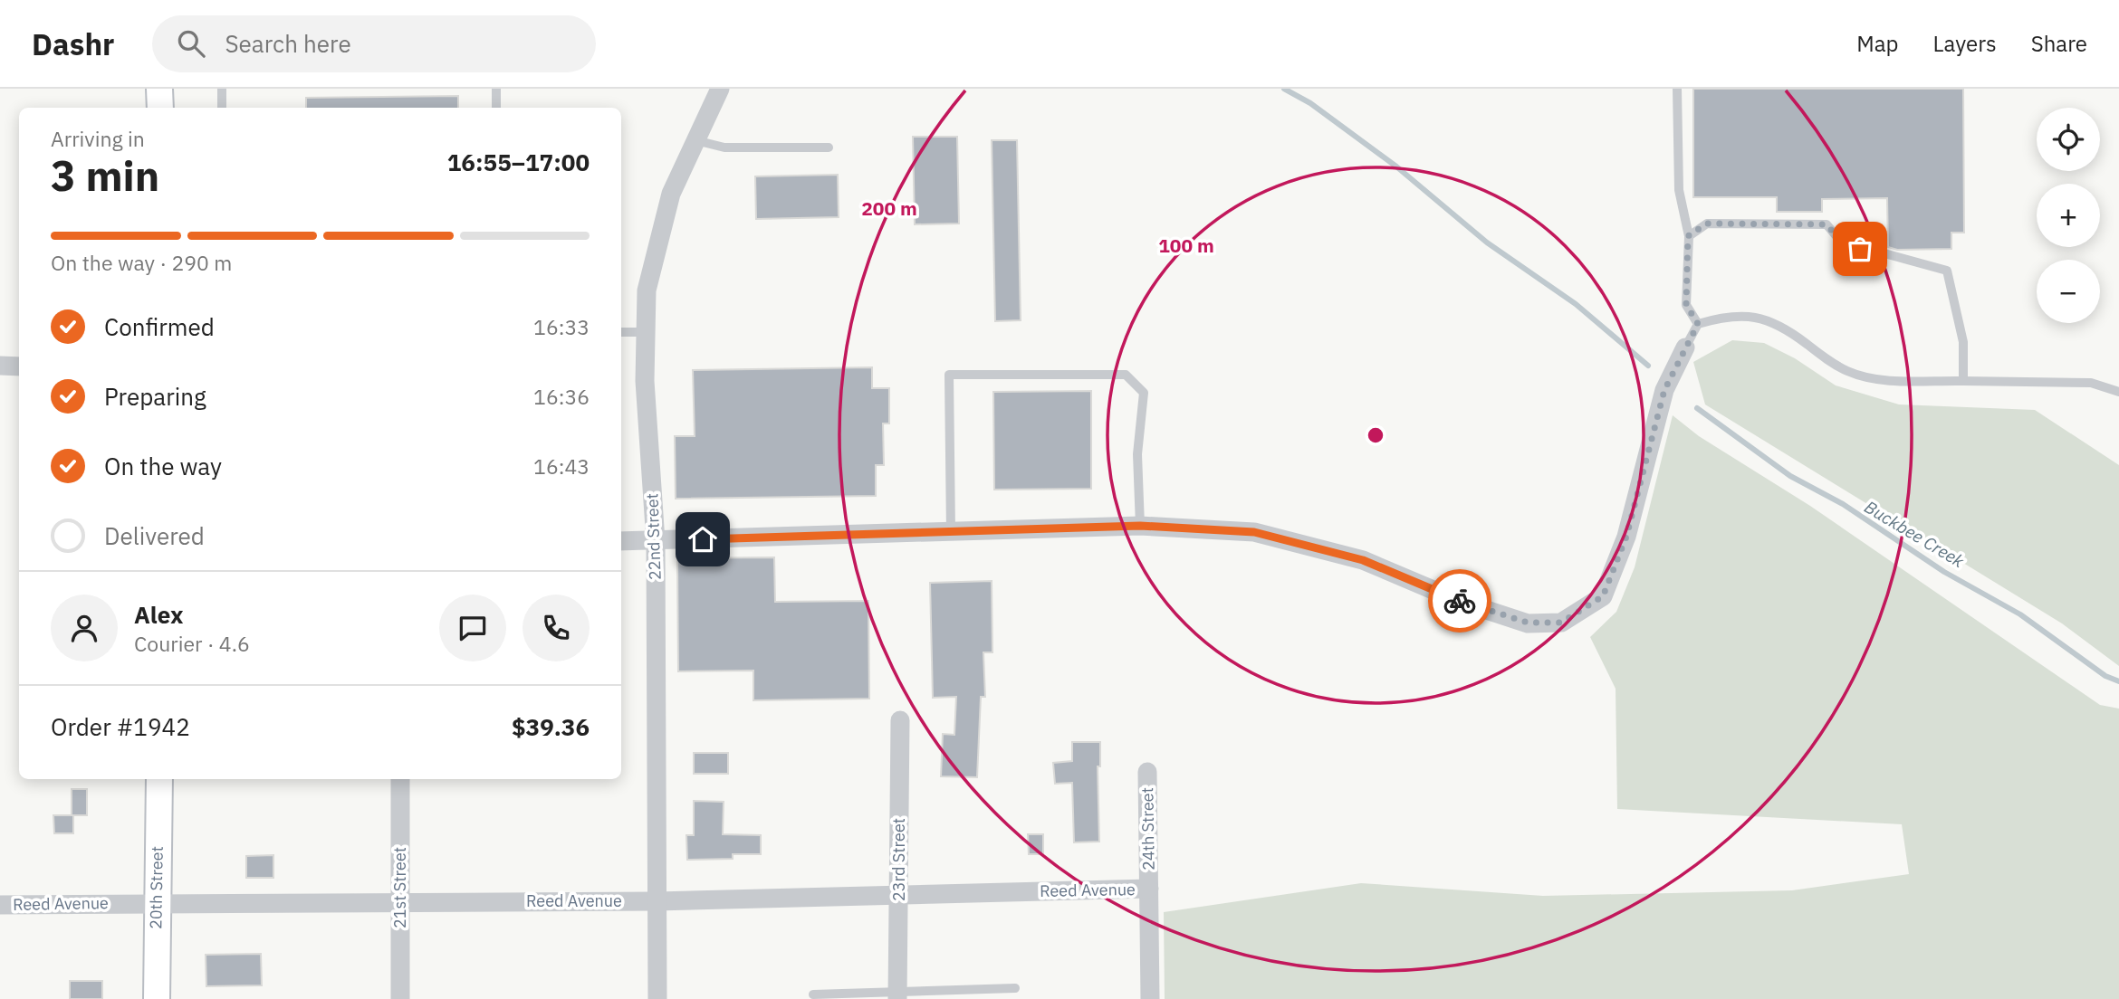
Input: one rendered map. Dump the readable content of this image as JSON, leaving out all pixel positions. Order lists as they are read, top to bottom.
{
  "streets": {
    "street": [
      "22nd Street",
      "24th Street",
      "23rd Street",
      "20th Street",
      "21st Street",
      "Reed Avenue"
    ]
  },
  "crossings": [
    ["22nd Street", "Reed Avenue"],
    ["24th Street", "Reed Avenue"],
    ["23rd Street", "Reed Avenue"],
    ["20th Street", "Reed Avenue"],
    ["21st Street", "Reed Avenue"]
  ],
  "water": ["Buckbee Creek"],
  "page": {
    "header": "Dashr",
    "search": "Search here",
    "nav": ["Map", "Layers", "Share"],
    "map_buttons": ["+", "−"],
    "heading": ["3 min", "Arriving in", "16:55–17:00"],
    "panel": [
      "Alex",
      "Courier · 4.6",
      "Order #1942",
      "$39.36"
    ],
    "bar": "On the way · 290 m",
    "list": [
      ["Confirmed", "16:33"],
      ["Preparing", "16:36"],
      ["On the way", "16:43"],
      "Delivered"
    ]
  },
  "rings": ["200 m", "100 m"]
}
